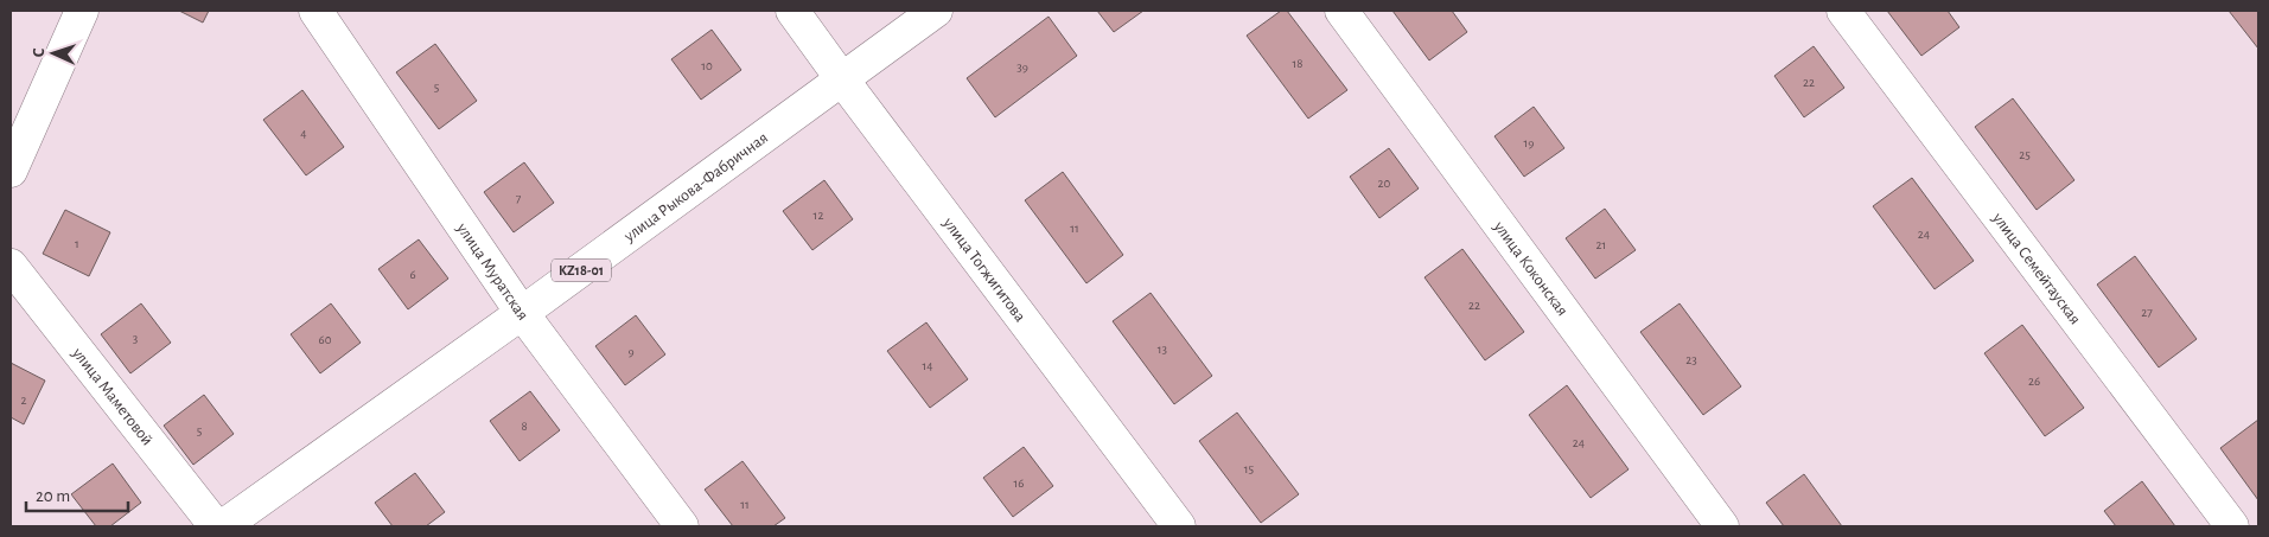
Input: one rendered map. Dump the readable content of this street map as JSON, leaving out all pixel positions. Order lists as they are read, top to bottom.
{
  "streets": {
    "street": [
      "улица Рыкова-Фабричная",
      "улица Коконская",
      "улица Семейтауская",
      "улица Тогжигитова",
      "KZ18-01",
      "улица Муратская",
      "улица Маметовой"
    ]
  },
  "crossings": [
    ["улица Рыкова-Фабричная", "улица Тогжигитова"],
    ["улица Рыкова-Фабричная", "улица Муратская"]
  ],
  "house_numbers": [
    "18",
    "10",
    "39",
    "22",
    "5",
    "4",
    "19",
    "25",
    "20",
    "7",
    "12",
    "11",
    "24",
    "1",
    "21",
    "6",
    "22",
    "27",
    "3",
    "60",
    "13",
    "9",
    "23",
    "14",
    "26",
    "2",
    "8",
    "5",
    "24",
    "15",
    "16",
    "11"
  ],
  "scale_bar": "20 m",
  "north": "left"
}
